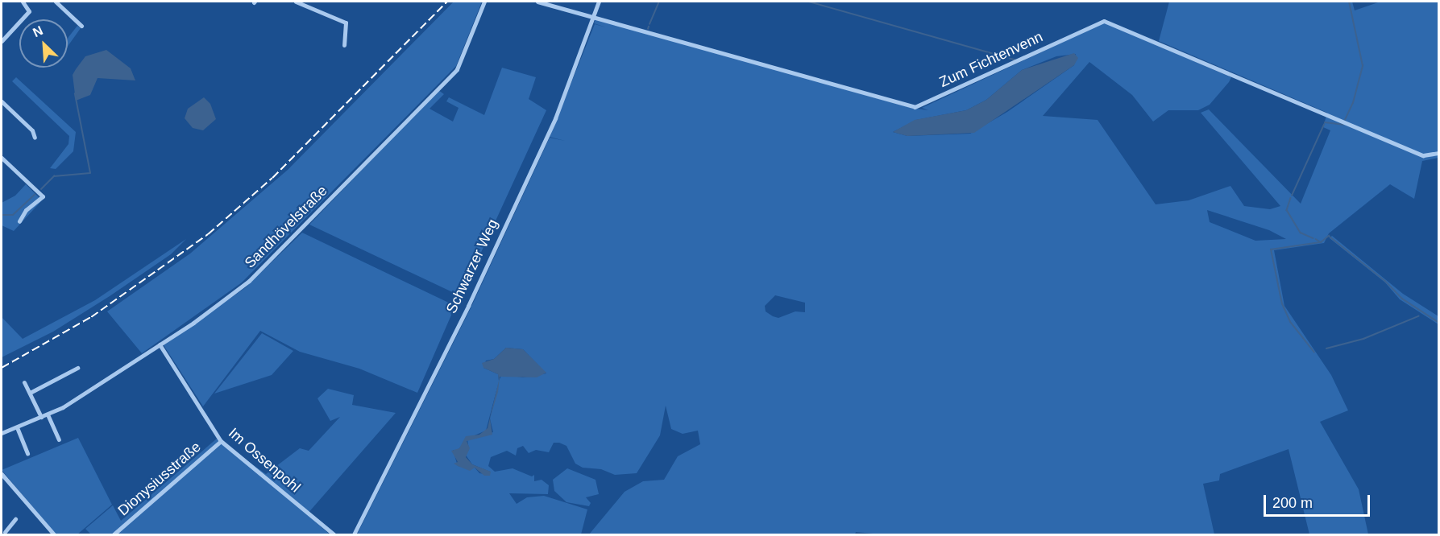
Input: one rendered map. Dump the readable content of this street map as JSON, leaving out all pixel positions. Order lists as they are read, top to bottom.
{
  "streets": {
    "street": [
      "Zum Fichtenvenn",
      "Sandhövelstraße",
      "Schwarzer Weg",
      "Im Ossenpohl",
      "Dionysiusstraße"
    ]
  },
  "crossings": [
    ["Zum Fichtenvenn", "Schwarzer Weg"],
    ["Sandhövelstraße", "Im Ossenpohl"],
    ["Im Ossenpohl", "Dionysiusstraße"]
  ],
  "scale_bar": "200 m",
  "north": "top left"
}
